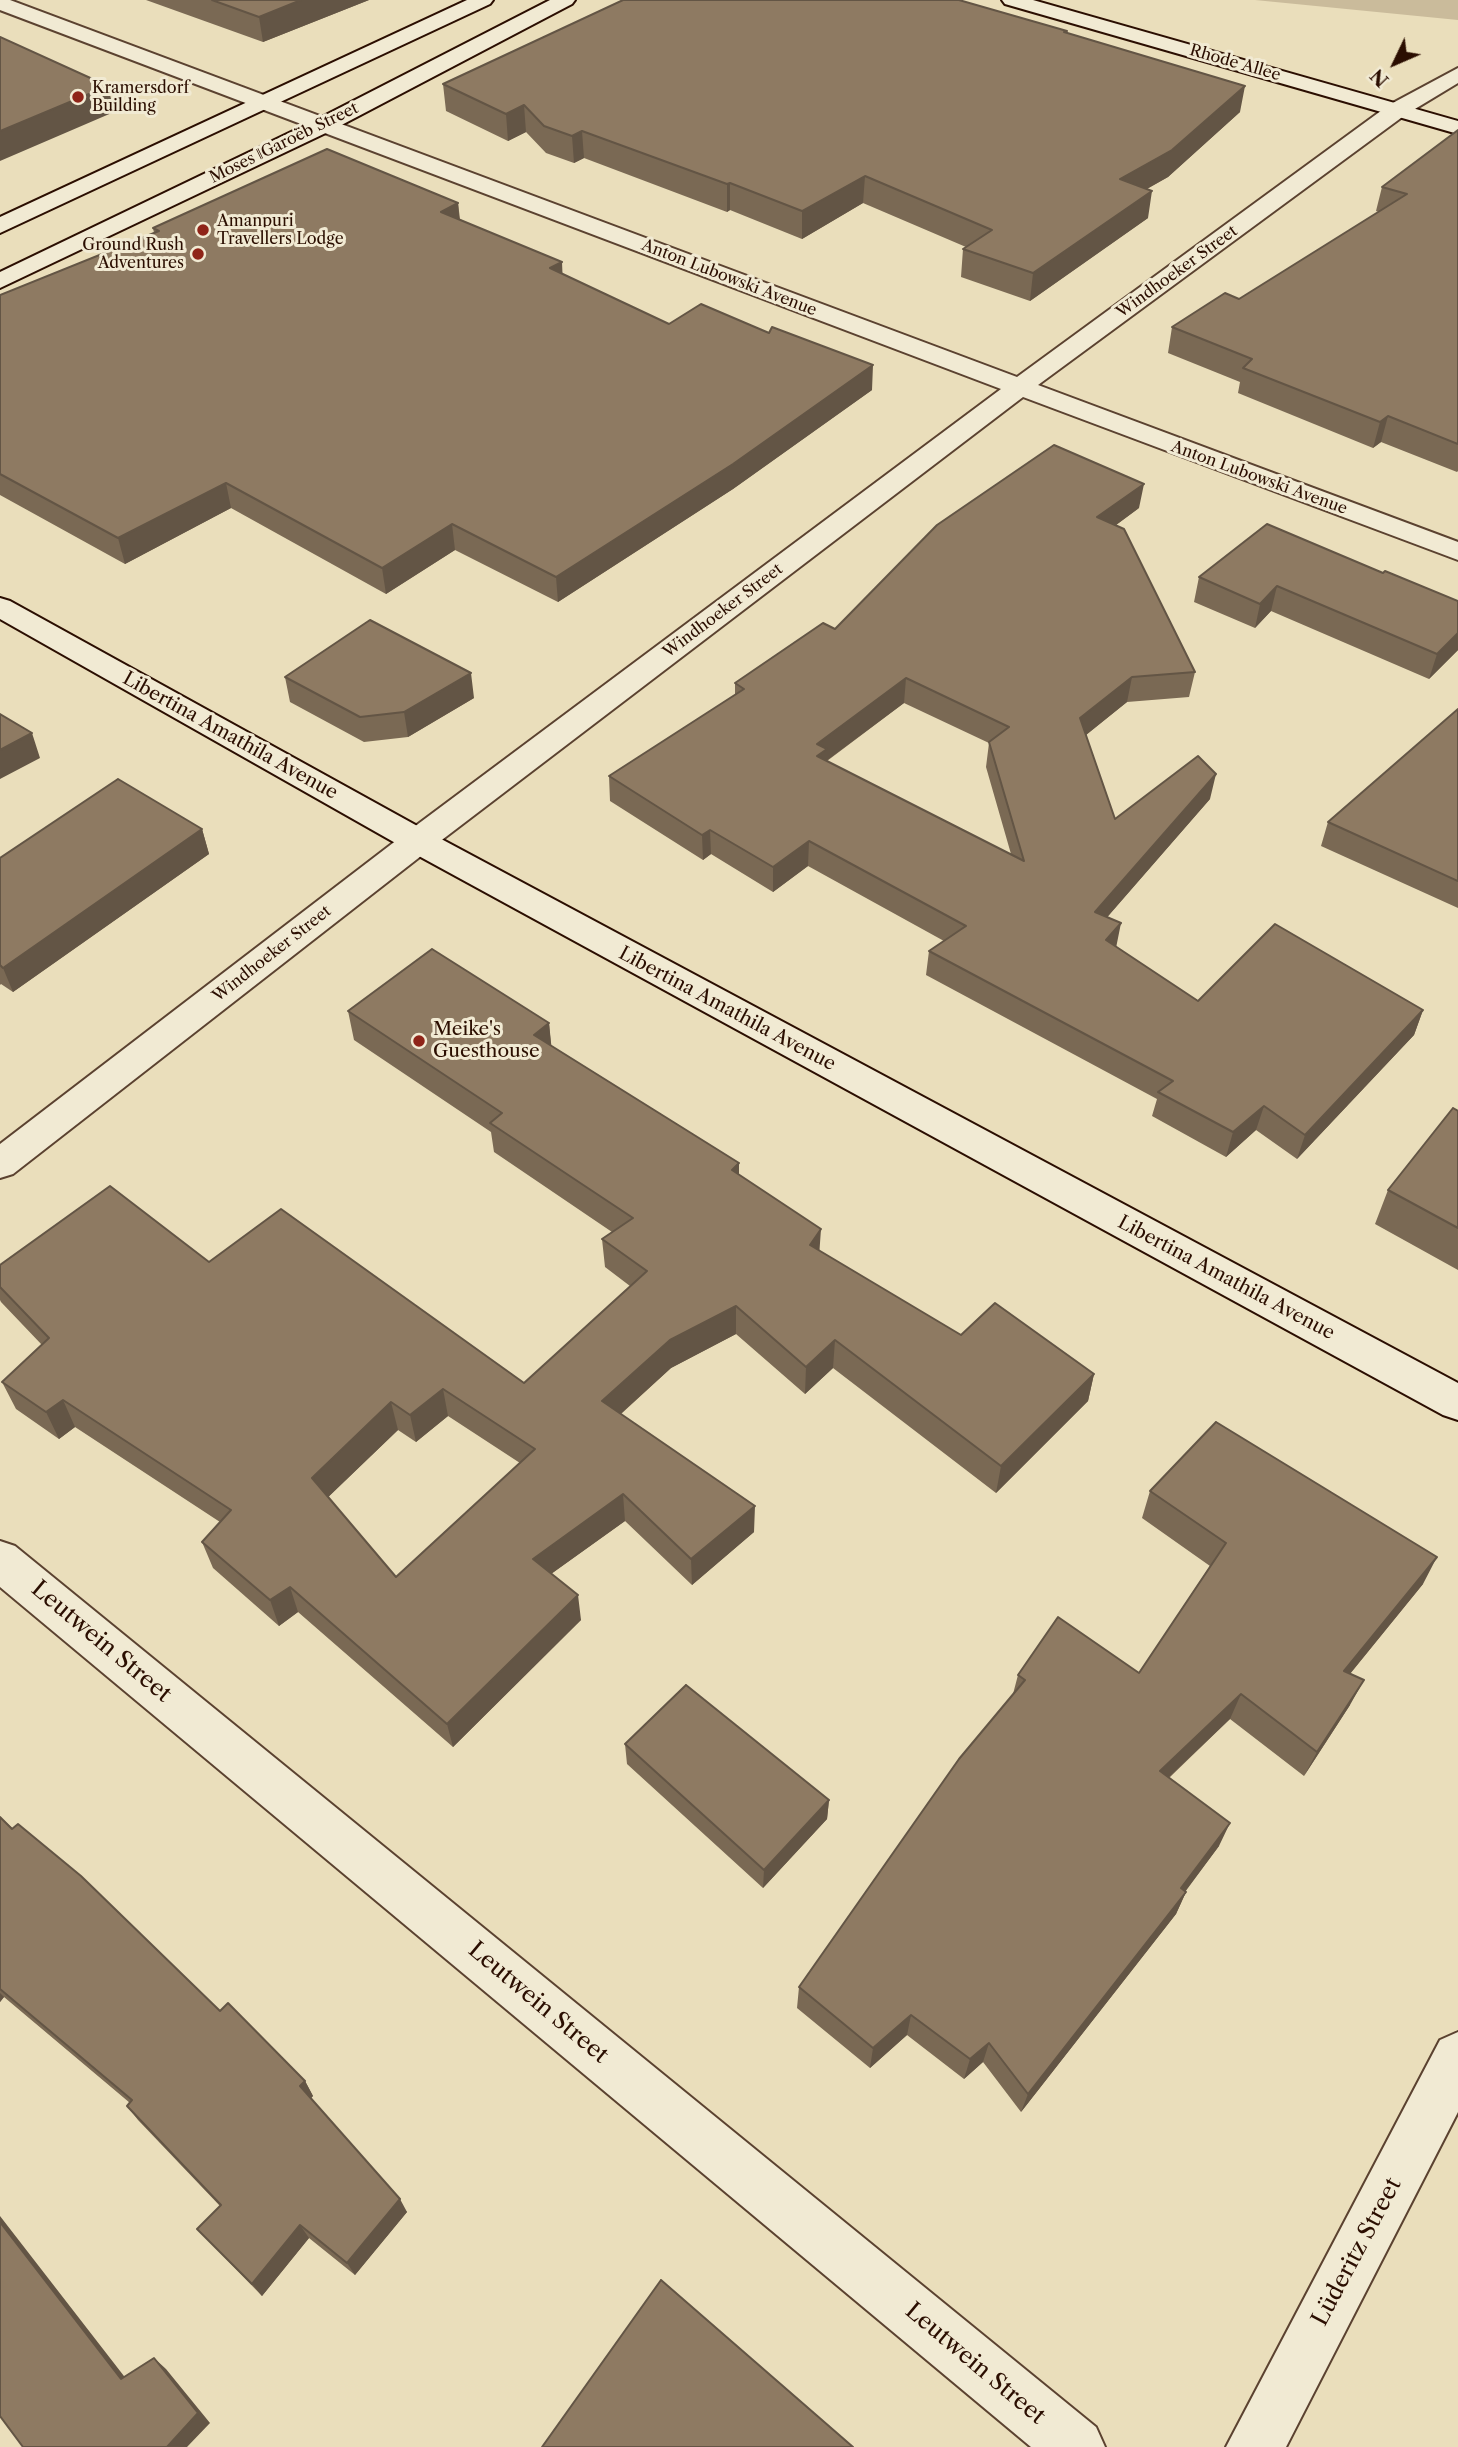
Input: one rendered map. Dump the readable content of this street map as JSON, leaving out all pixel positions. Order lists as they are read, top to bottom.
{
  "streets": {
    "street": [
      "Rhode Allee",
      "Moses ǁGaroëb Street",
      "Windhoeker Street",
      "Anton Lubowski Avenue",
      "Libertina Amathila Avenue",
      "Leutwein Street",
      "Lüderitz Street"
    ]
  },
  "crossings": [
    ["Rhode Allee", "Windhoeker Street"],
    ["Moses ǁGaroëb Street", "Anton Lubowski Avenue"],
    ["Windhoeker Street", "Anton Lubowski Avenue"],
    ["Windhoeker Street", "Libertina Amathila Avenue"]
  ],
  "places": [
    "Kramersdorf Building",
    "Amanpuri Travellers Lodge",
    "Ground Rush Adventures",
    "Meike's Guesthouse"
  ],
  "north": "bottom left"
}
